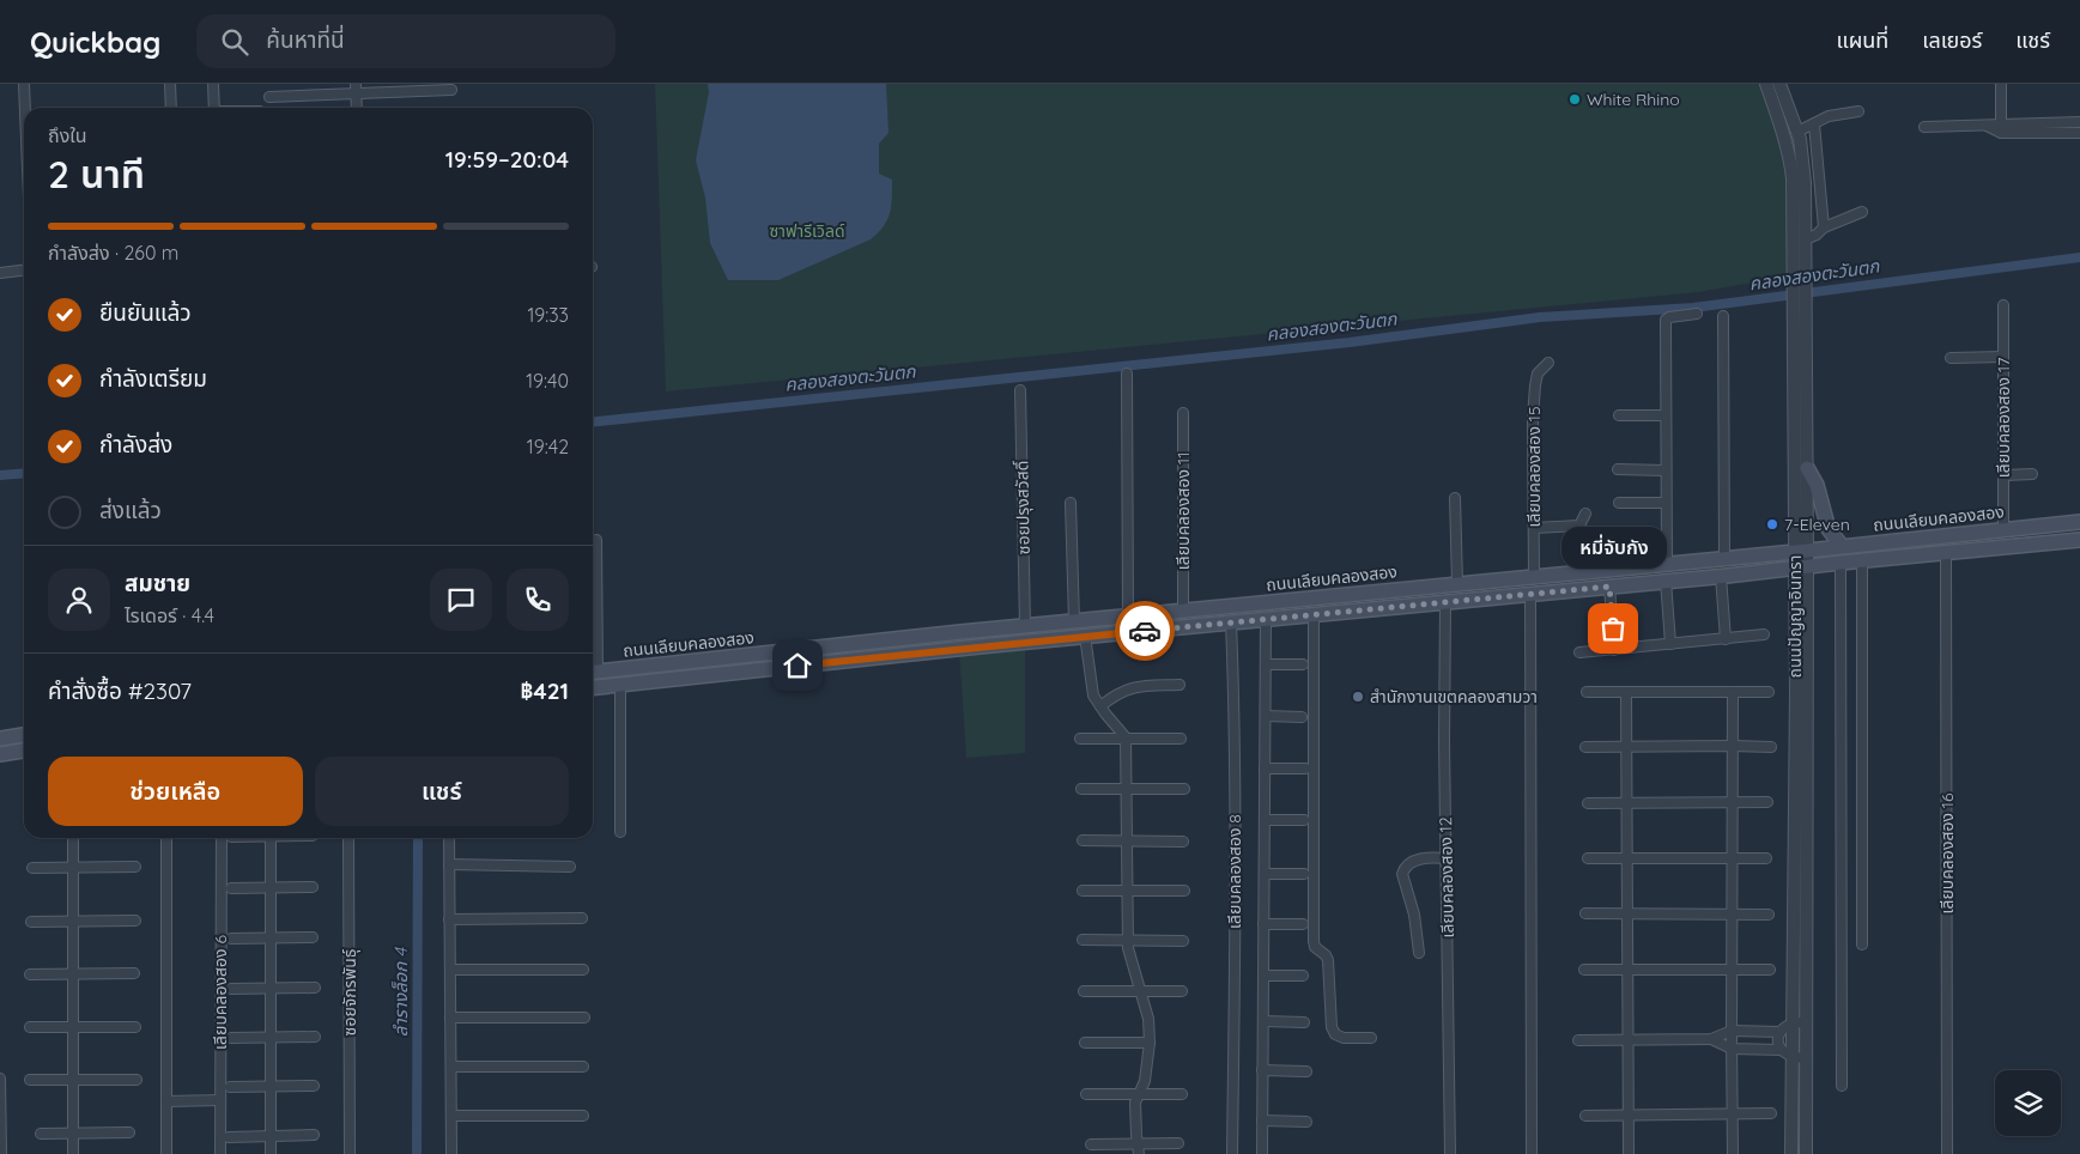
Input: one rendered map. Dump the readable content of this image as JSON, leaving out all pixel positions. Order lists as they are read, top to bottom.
{
  "streets": {
    "main road": ["ถนนเลียบคลองสอง"],
    "street": [
      "เลียบคลองสอง 17",
      "เลียบคลองสอง 15",
      "ซอยปรุงสวัสดิ์",
      "เลียบคลองสอง 11",
      "ถนนปัญญาอินทรา",
      "เลียบคลองสอง 16",
      "เลียบคลองสอง 8",
      "เลียบคลองสอง 12",
      "เลียบคลองสอง 6",
      "ซอยจักรพันธุ์"
    ]
  },
  "crossings": [
    ["เลียบคลองสอง 17", "ถนนเลียบคลองสอง"],
    ["เลียบคลองสอง 15", "ถนนเลียบคลองสอง"],
    ["ซอยปรุงสวัสดิ์", "ถนนเลียบคลองสอง"],
    ["เลียบคลองสอง 11", "ถนนเลียบคลองสอง"],
    ["ถนนเลียบคลองสอง", "ถนนปัญญาอินทรา"],
    ["ถนนเลียบคลองสอง", "เลียบคลองสอง 16"],
    ["ถนนเลียบคลองสอง", "เลียบคลองสอง 8"],
    ["ถนนเลียบคลองสอง", "เลียบคลองสอง 12"]
  ],
  "water": ["คลองสองตะวันตก", "ลำรางล็อก 4"],
  "parks": ["ซาฟารีเวิลด์"],
  "places": [
    "White Rhino",
    "7-Eleven",
    "หมี่จับกัง",
    "สำนักงานเขตคลองสามวา"
  ],
  "page": {
    "header": "Quickbag",
    "search": "ค้นหาที่นี่",
    "nav": ["แผนที่", "เลเยอร์", "แชร์"],
    "heading": ["2 นาที", "ถึงใน", "19:59–20:04"],
    "panel": [
      "สมชาย",
      "ไรเดอร์ · 4.4",
      "คำสั่งซื้อ #2307",
      "฿421"
    ],
    "bar": "กำลังส่ง · 260 m",
    "list": [
      ["ยืนยันแล้ว", "19:33"],
      ["กำลังเตรียม", "19:40"],
      ["กำลังส่ง", "19:42"],
      "ส่งแล้ว"
    ],
    "bubble": "หมี่จับกัง",
    "buttons": ["ช่วยเหลือ", "แชร์"]
  }
}
